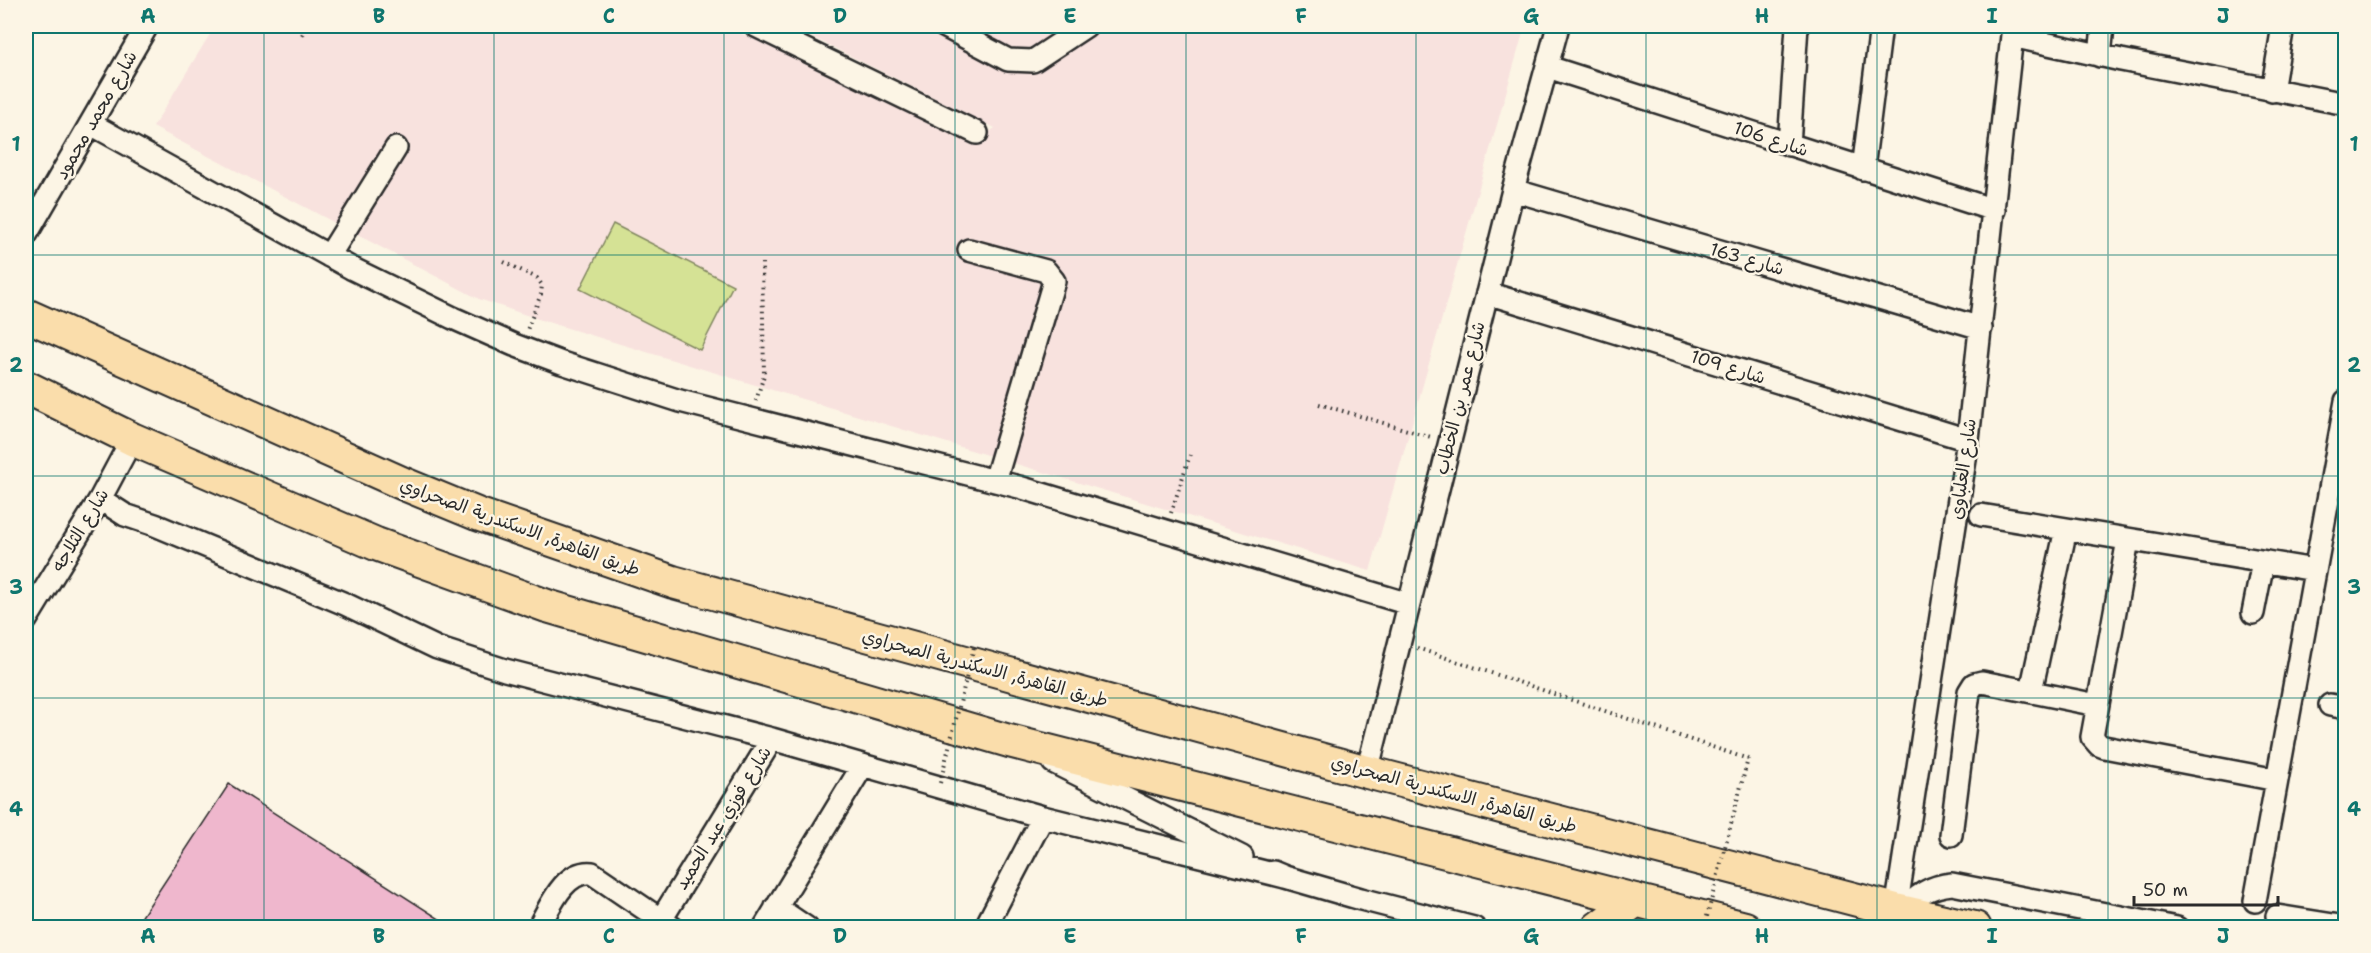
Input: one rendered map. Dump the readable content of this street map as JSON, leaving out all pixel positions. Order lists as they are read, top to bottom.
{
  "streets": {
    "highway": ["طريق القاهرة, الاسكندرية الصحراوي"],
    "street": [
      "شارع محمد محمود",
      "شارع 106",
      "شارع 163",
      "شارع 109",
      "شارع عمر بن الخطاب",
      "شارع العلباوى",
      "شارع الثلاجه",
      "شارع فوزي عبد الحميد"
    ]
  },
  "crossings": [
    ["شارع 106", "شارع عمر بن الخطاب"],
    ["شارع 106", "شارع العلباوى"],
    ["شارع 163", "شارع عمر بن الخطاب"],
    ["شارع 163", "شارع العلباوى"],
    ["شارع 109", "شارع عمر بن الخطاب"],
    ["شارع 109", "شارع العلباوى"],
    ["شارع عمر بن الخطاب", "طريق القاهرة, الاسكندرية الصحراوي"],
    ["شارع العلباوى", "طريق القاهرة, الاسكندرية الصحراوي"]
  ],
  "scale_bar": "50 m",
  "grid": {
    "columns": [
      "A",
      "B",
      "C",
      "D",
      "E",
      "F",
      "G",
      "H",
      "I",
      "J"
    ],
    "rows": [
      "1",
      "2",
      "3",
      "4"
    ]
  }
}
